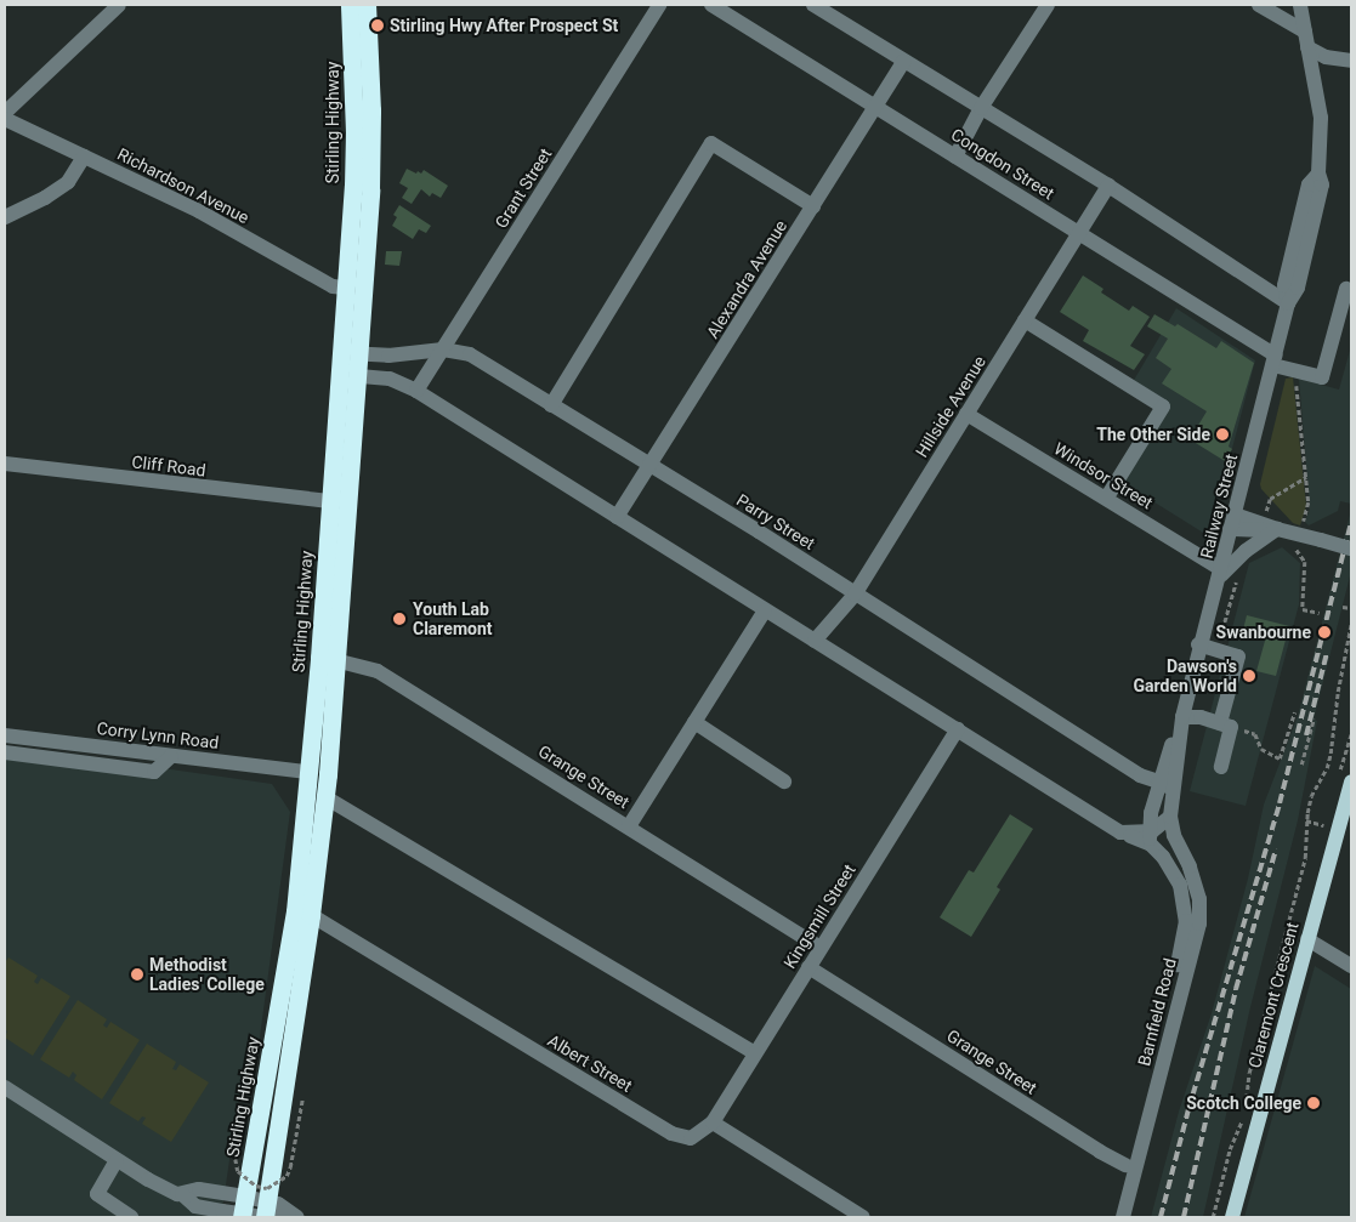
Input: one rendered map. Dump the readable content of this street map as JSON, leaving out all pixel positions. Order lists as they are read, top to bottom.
{
  "streets": {
    "highway": ["Stirling Highway"],
    "main road": ["Claremont Crescent"],
    "street": [
      "Congdon Street",
      "Richardson Avenue",
      "Grant Street",
      "Alexandra Avenue",
      "Hillside Avenue",
      "Cliff Road",
      "Windsor Street",
      "Railway Street",
      "Parry Street",
      "Corry Lynn Road",
      "Grange Street",
      "Kingsmill Street",
      "Barnfield Road",
      "Albert Street"
    ]
  },
  "crossings": [
    ["Stirling Highway", "Richardson Avenue"],
    ["Stirling Highway", "Cliff Road"],
    ["Stirling Highway", "Parry Street"],
    ["Stirling Highway", "Corry Lynn Road"],
    ["Stirling Highway", "Grange Street"],
    ["Stirling Highway", "Albert Street"],
    ["Congdon Street", "Alexandra Avenue"],
    ["Congdon Street", "Hillside Avenue"],
    ["Congdon Street", "Railway Street"],
    ["Grant Street", "Parry Street"],
    ["Alexandra Avenue", "Parry Street"],
    ["Hillside Avenue", "Windsor Street"],
    ["Hillside Avenue", "Parry Street"],
    ["Windsor Street", "Railway Street"],
    ["Railway Street", "Parry Street"],
    ["Railway Street", "Barnfield Road"],
    ["Grange Street", "Kingsmill Street"],
    ["Grange Street", "Barnfield Road"],
    ["Kingsmill Street", "Albert Street"]
  ],
  "places": [
    "Stirling Hwy After Prospect St",
    "The Other Side",
    "Youth Lab Claremont",
    "Swanbourne",
    "Dawson's Garden World",
    "Methodist Ladies' College",
    "Scotch College"
  ]
}
